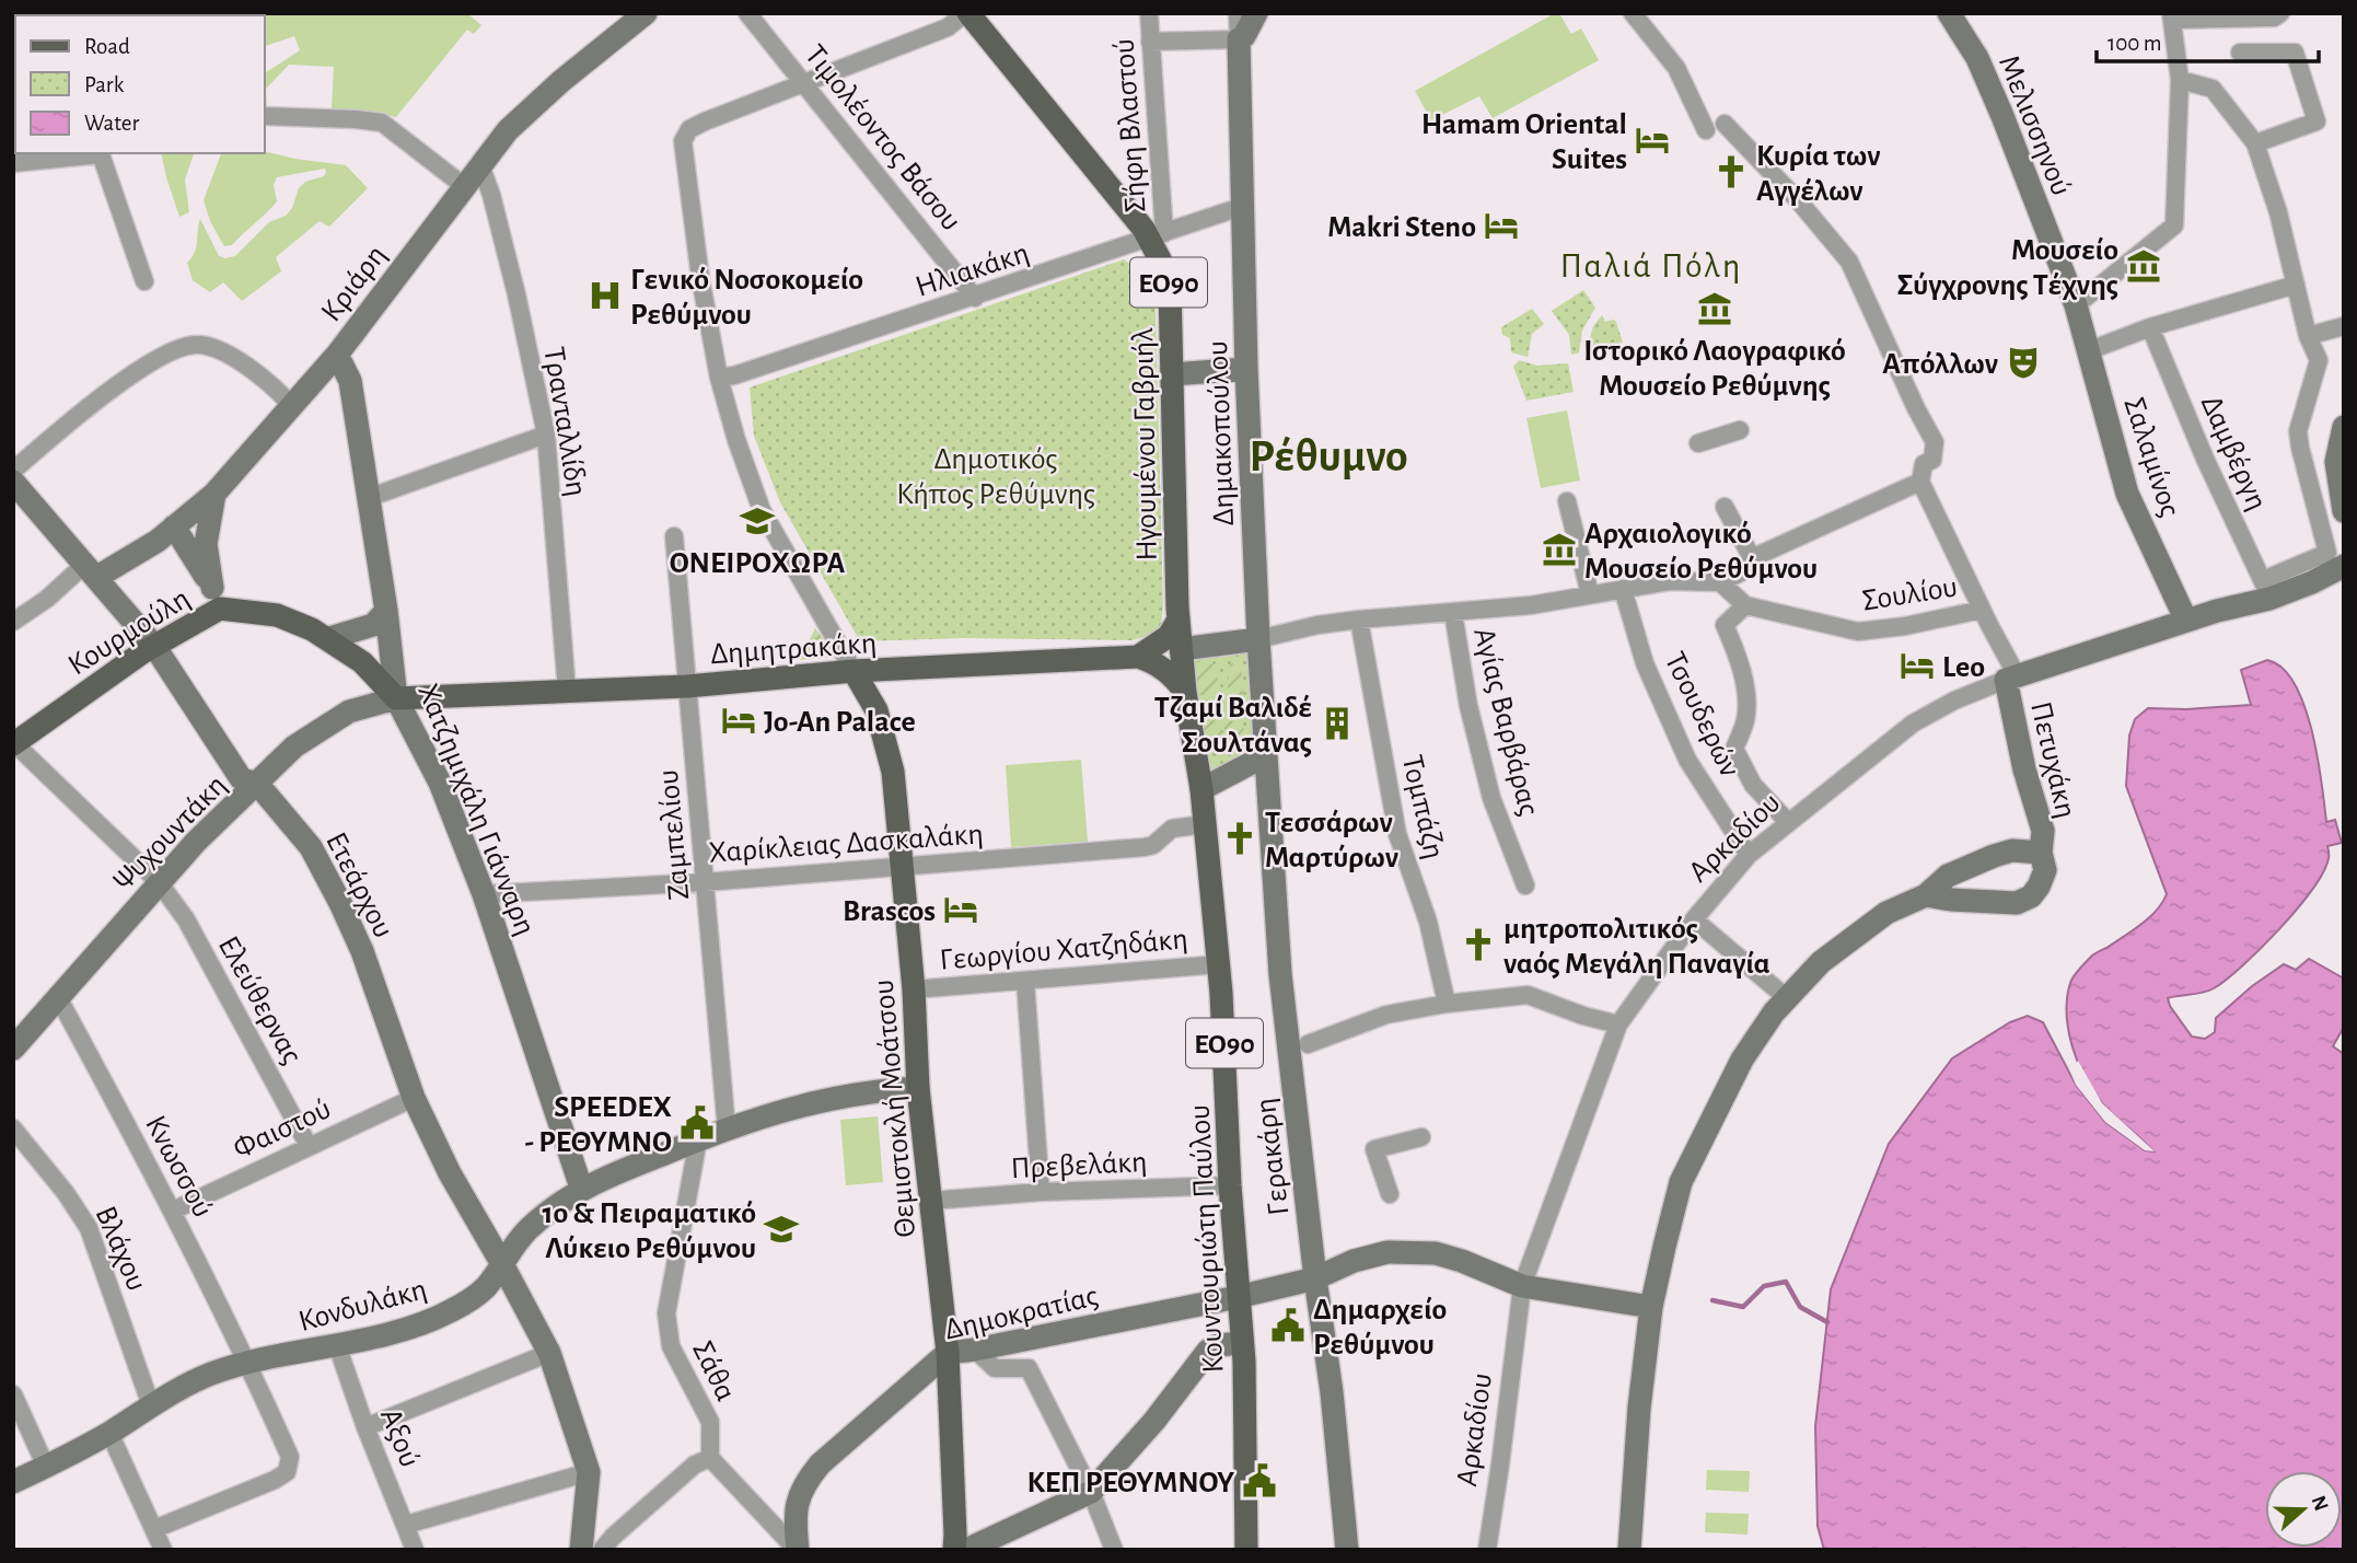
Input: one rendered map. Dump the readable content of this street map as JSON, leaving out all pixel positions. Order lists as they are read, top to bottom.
{
  "streets": {
    "main road": [
      "ΕΟ90",
      "Ηγουμένου Γαβριήλ",
      "Κουρμούλη",
      "Δημητρακάκη",
      "Θεμιστοκλή Μοάτσου",
      "Κουντουριώτη Παύλου"
    ],
    "street": [
      "Μελισσηνού",
      "Σήφη Βλαστού",
      "Τιμολέοντος Βάσου",
      "Ηλιακάκη",
      "Κριάρη",
      "Τρανταλλίδη",
      "Δημακοπούλου",
      "Δαμβέργη",
      "Σαλαμίνος",
      "Σουλίου",
      "Τσουδερών",
      "Αγίας Βαρβάρας",
      "Πετυχάκη",
      "Τομπάζη",
      "Χατζημιχάλη Γιάνναρη",
      "Ψυχουντάκη",
      "Ζαμπελίου",
      "Αρκαδίου",
      "Χαρίκλειας Δασκαλάκη",
      "Ετεάρχου",
      "Γεωργίου Χατζηδάκη",
      "Ελεύθερνας",
      "Φαιστού",
      "Γερακάρη",
      "Πρεβελάκη",
      "Κνωσσού",
      "Βλάχου",
      "Κονδυλάκη",
      "Δημοκρατίας",
      "Σάθα",
      "Αξού"
    ]
  },
  "crossings": [
    ["Μελισσηνού", "Σαλαμίνος"],
    ["Σήφη Βλαστού", "Ηλιακάκη"],
    ["Σήφη Βλαστού", "Ηγουμένου Γαβριήλ"],
    ["Τιμολέοντος Βάσου", "Ηλιακάκη"],
    ["Ηλιακάκη", "Δημακοπούλου"],
    ["Ηλιακάκη", "Ηγουμένου Γαβριήλ"],
    ["Κριάρη", "Τρανταλλίδη"],
    ["Κριάρη", "Χατζημιχάλη Γιάνναρη"],
    ["Κριάρη", "Ετεάρχου"],
    ["ΕΟ90", "Ηγουμένου Γαβριήλ"],
    ["ΕΟ90", "Κουντουριώτη Παύλου"],
    ["Τρανταλλίδη", "Δημητρακάκη"],
    ["Δαμβέργη", "Αρκαδίου"],
    ["Σαλαμίνος", "Αρκαδίου"],
    ["Κουρμούλη", "Δημητρακάκη"],
    ["Κουρμούλη", "Χατζημιχάλη Γιάνναρη"],
    ["Κουρμούλη", "Ψυχουντάκη"],
    ["Κουρμούλη", "Ετεάρχου"],
    ["Κουρμούλη", "Ελεύθερνας"],
    ["Δημητρακάκη", "Χατζημιχάλη Γιάνναρη"],
    ["Δημητρακάκη", "Ψυχουντάκη"],
    ["Δημητρακάκη", "Ζαμπελίου"],
    ["Δημητρακάκη", "Θεμιστοκλή Μοάτσου"],
    ["Τσουδερών", "Αρκαδίου"],
    ["Πετυχάκη", "Αρκαδίου"],
    ["Χατζημιχάλη Γιάνναρη", "Ψυχουντάκη"],
    ["Χατζημιχάλη Γιάνναρη", "Χαρίκλειας Δασκαλάκη"],
    ["Χατζημιχάλη Γιάνναρη", "Κονδυλάκη"],
    ["Ψυχουντάκη", "Ετεάρχου"],
    ["Ψυχουντάκη", "Ελεύθερνας"],
    ["Ψυχουντάκη", "Κνωσσού"],
    ["Ζαμπελίου", "Χαρίκλειας Δασκαλάκη"],
    ["Ζαμπελίου", "Κονδυλάκη"],
    ["Αρκαδίου", "Δημοκρατίας"],
    ["Χαρίκλειας Δασκαλάκη", "Θεμιστοκλή Μοάτσου"],
    ["Χαρίκλειας Δασκαλάκη", "Κουντουριώτη Παύλου"],
    ["Ετεάρχου", "Φαιστού"],
    ["Ετεάρχου", "Κονδυλάκη"],
    ["Γεωργίου Χατζηδάκη", "Θεμιστοκλή Μοάτσου"],
    ["Γεωργίου Χατζηδάκη", "Κουντουριώτη Παύλου"],
    ["Ελεύθερνας", "Φαιστού"],
    ["Θεμιστοκλή Μοάτσου", "Πρεβελάκη"],
    ["Θεμιστοκλή Μοάτσου", "Κονδυλάκη"],
    ["Θεμιστοκλή Μοάτσου", "Δημοκρατίας"],
    ["Φαιστού", "Κνωσσού"],
    ["Γερακάρη", "Δημοκρατίας"],
    ["Πρεβελάκη", "Κουντουριώτη Παύλου"],
    ["Κνωσσού", "Κονδυλάκη"],
    ["Κουντουριώτη Παύλου", "Δημοκρατίας"],
    ["Βλάχου", "Κονδυλάκη"],
    ["Κονδυλάκη", "Σάθα"],
    ["Κονδυλάκη", "Αξού"]
  ],
  "districts": ["Παλιά Πόλη", "Ρέθυμνο"],
  "parks": ["Δημοτικός Κήπος Ρεθύμνης"],
  "places": {
    "hotel": [
      "Hamam Oriental Suites",
      "Makri Steno",
      "Leo",
      "Jo-An Palace",
      "Brascos"
    ],
    "church": ["Κυρία των Αγγέλων", "Τεσσάρων Μαρτύρων", "μητροπολιτικός ναός Μεγάλη Παναγία"],
    "museum": ["Μουσείο Σύγχρονης Τέχνης", "Ιστορικό Λαoγραφικό Μουσείο Ρεθύμνης", "Αρχαιολογικό Μουσείο Ρεθύμνου"],
    "hospital": ["Γενικό Νοσοκομείο Ρεθύμνου"],
    "theatre": ["Απόλλων"],
    "school or university": ["ΟΝΕΙΡΟΧΩΡΑ", "1ο & Πειραματικό Λύκειο Ρεθύμνου"],
    "building": ["Τζαμί Βαλιδέ Σουλτάνας"],
    "public building": ["SPEEDEX - ΡΕΘΥΜΝΟ", "Δημαρχείο Ρεθύμνου", "ΚΕΠ ΡΕΘΥΜΝΟΥ"]
  },
  "legend": ["Road", "Park", "Water"],
  "scale_bar": "100 m",
  "north": "right"
}
